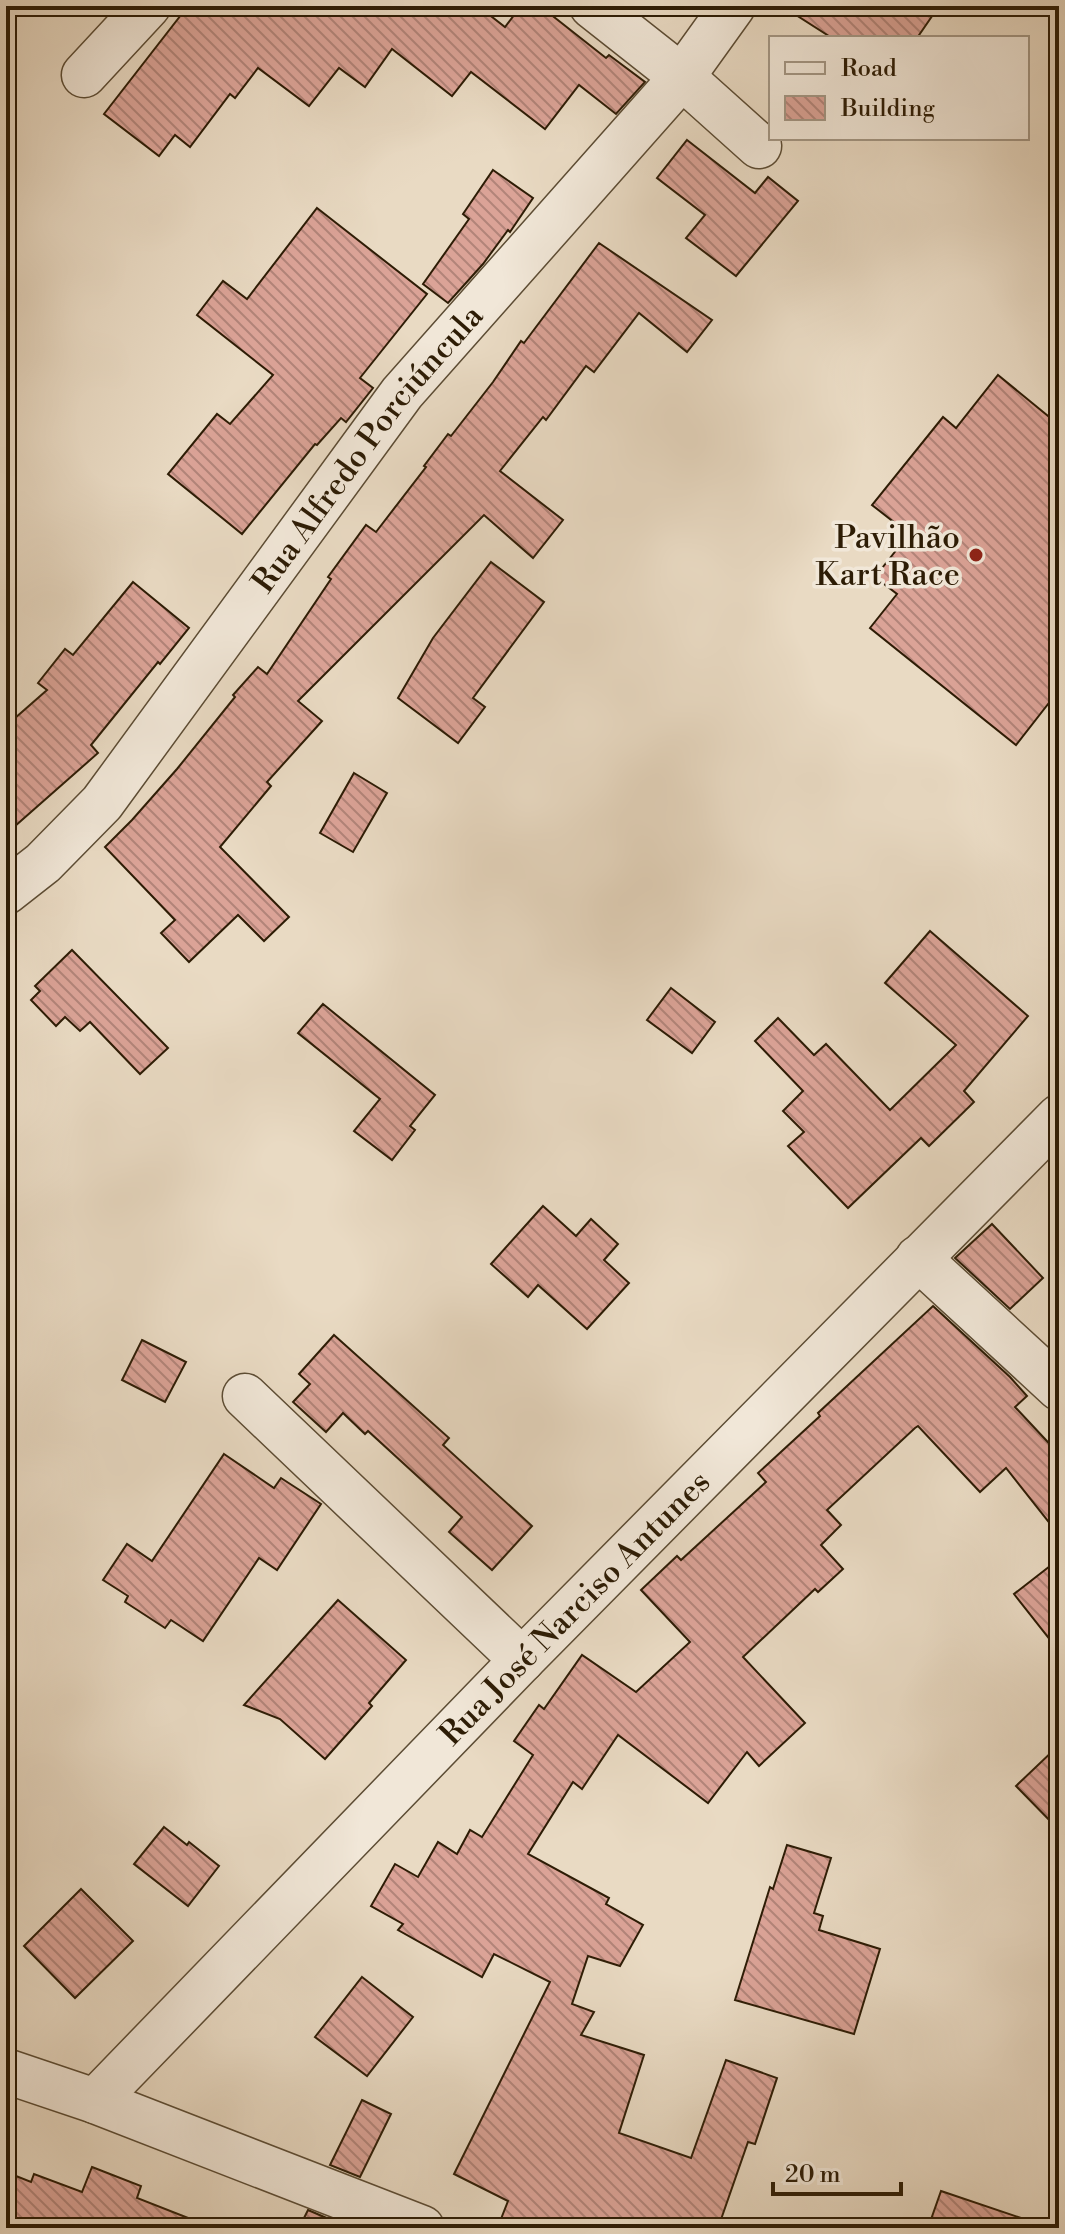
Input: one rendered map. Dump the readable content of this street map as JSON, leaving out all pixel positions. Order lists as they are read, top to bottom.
{
  "streets": {
    "street": ["Rua Alfredo Porciúncula", "Rua José Narciso Antunes"]
  },
  "places": ["Pavilhão Kart Race"],
  "legend": ["Road", "Building"],
  "scale_bar": "20 m"
}
